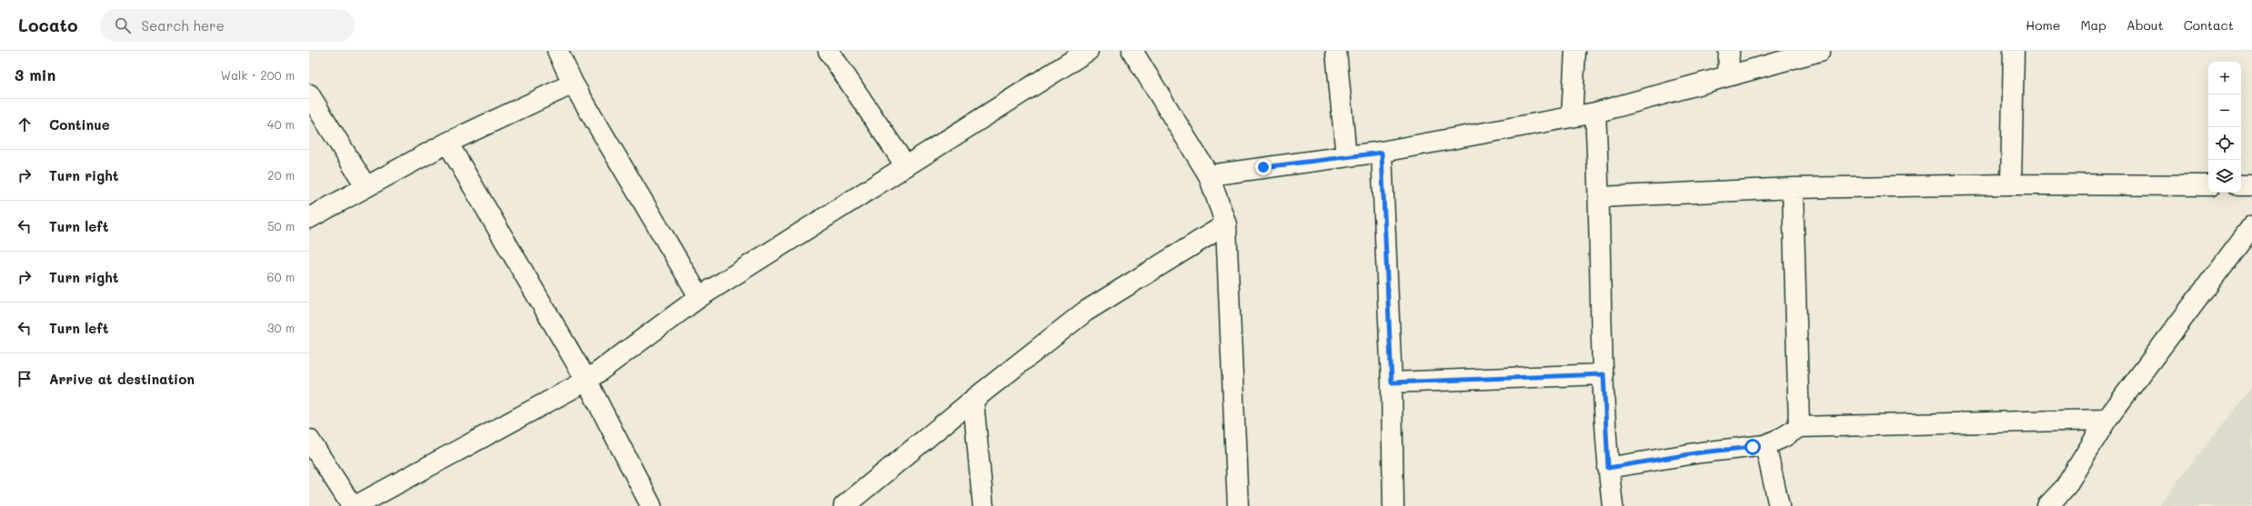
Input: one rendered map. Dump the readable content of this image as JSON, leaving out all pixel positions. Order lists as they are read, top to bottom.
{
  "page": {
    "header": "Locato",
    "search": "Search here",
    "nav": [
      "Home",
      "Map",
      "About",
      "Contact"
    ],
    "heading": ["3 min", "Walk · 200 m"],
    "map_buttons": ["+", "−"],
    "list": [
      ["Continue", "40 m"],
      ["Turn right", "20 m"],
      ["Turn left", "50 m"],
      ["Turn right", "60 m"],
      ["Turn left", "30 m"],
      "Arrive at destination"
    ]
  }
}
